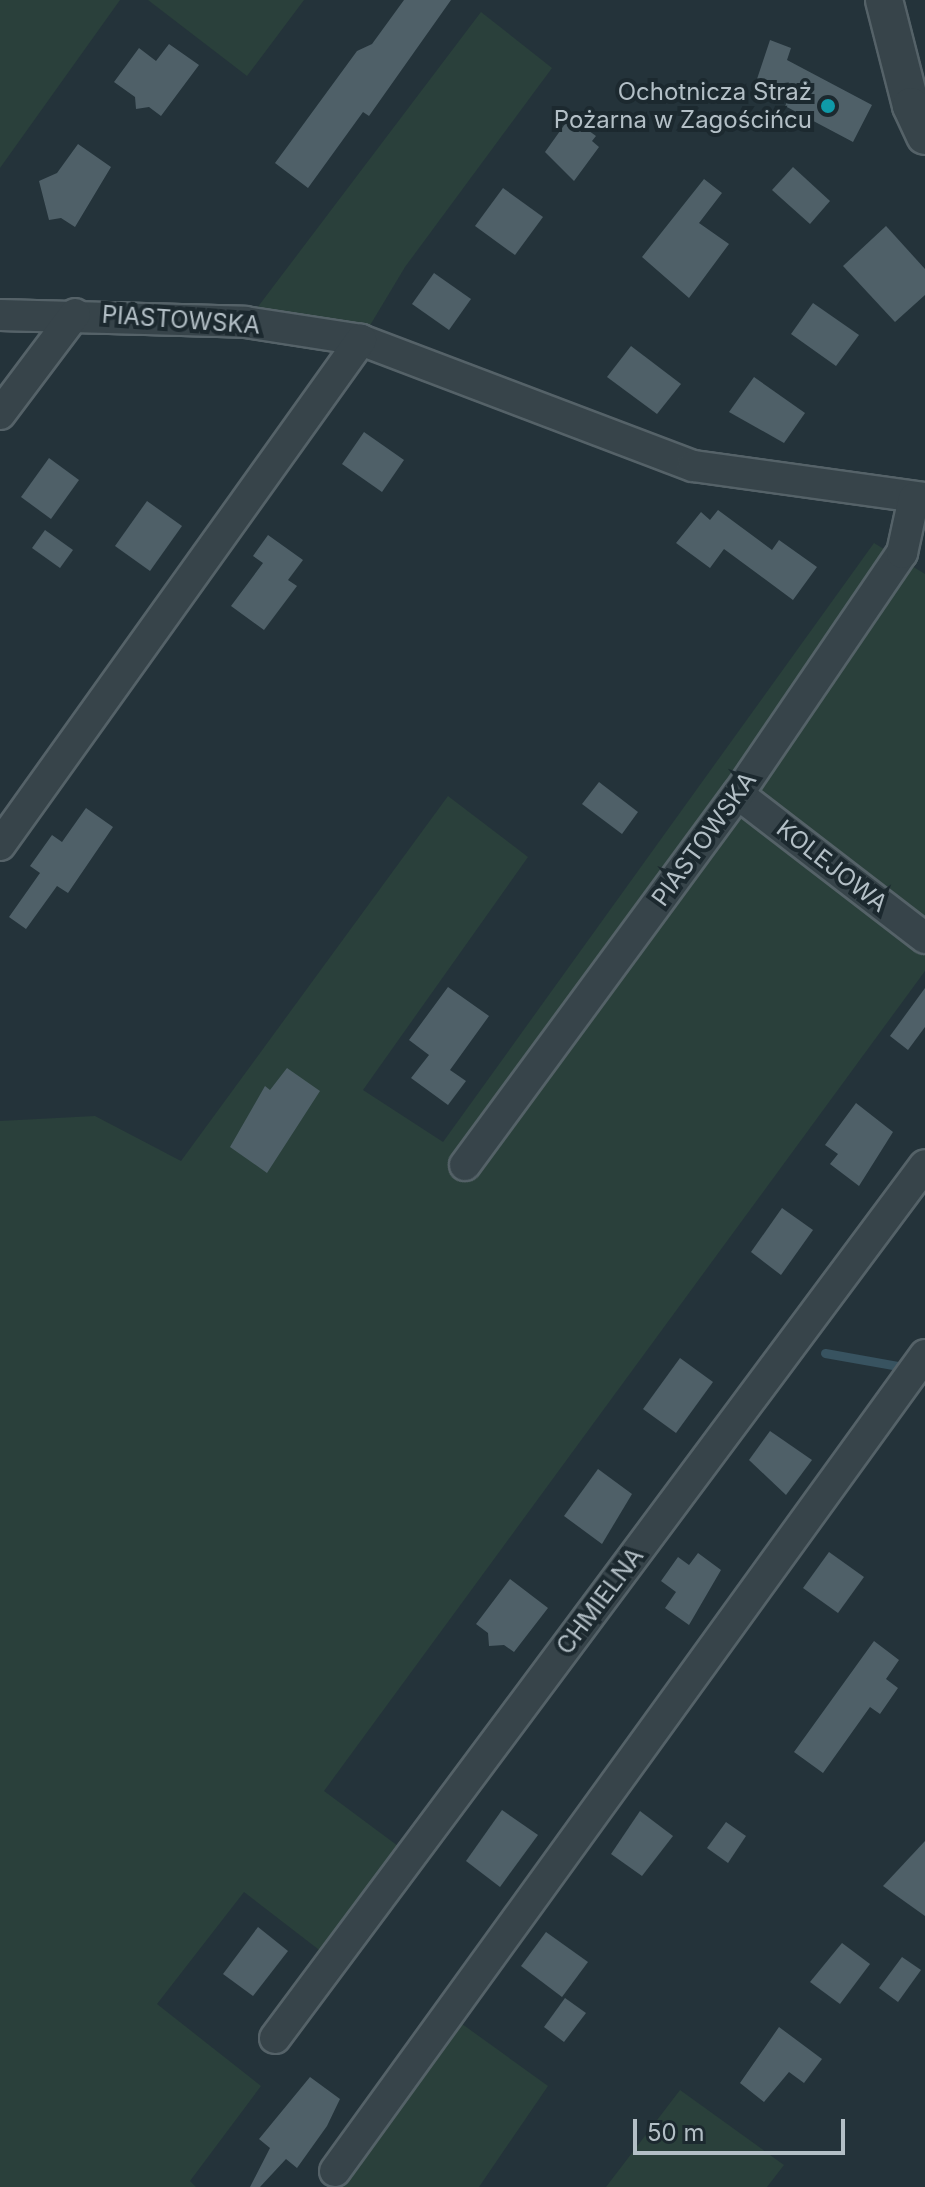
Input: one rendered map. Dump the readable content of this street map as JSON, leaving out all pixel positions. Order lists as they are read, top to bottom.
{
  "streets": {
    "street": ["PIASTOWSKA", "KOLEJOWA", "CHMIELNA"]
  },
  "crossings": [
    ["PIASTOWSKA", "KOLEJOWA"]
  ],
  "places": ["Ochotnicza Straż Pożarna w Zagościńcu"],
  "scale_bar": "50 m"
}
